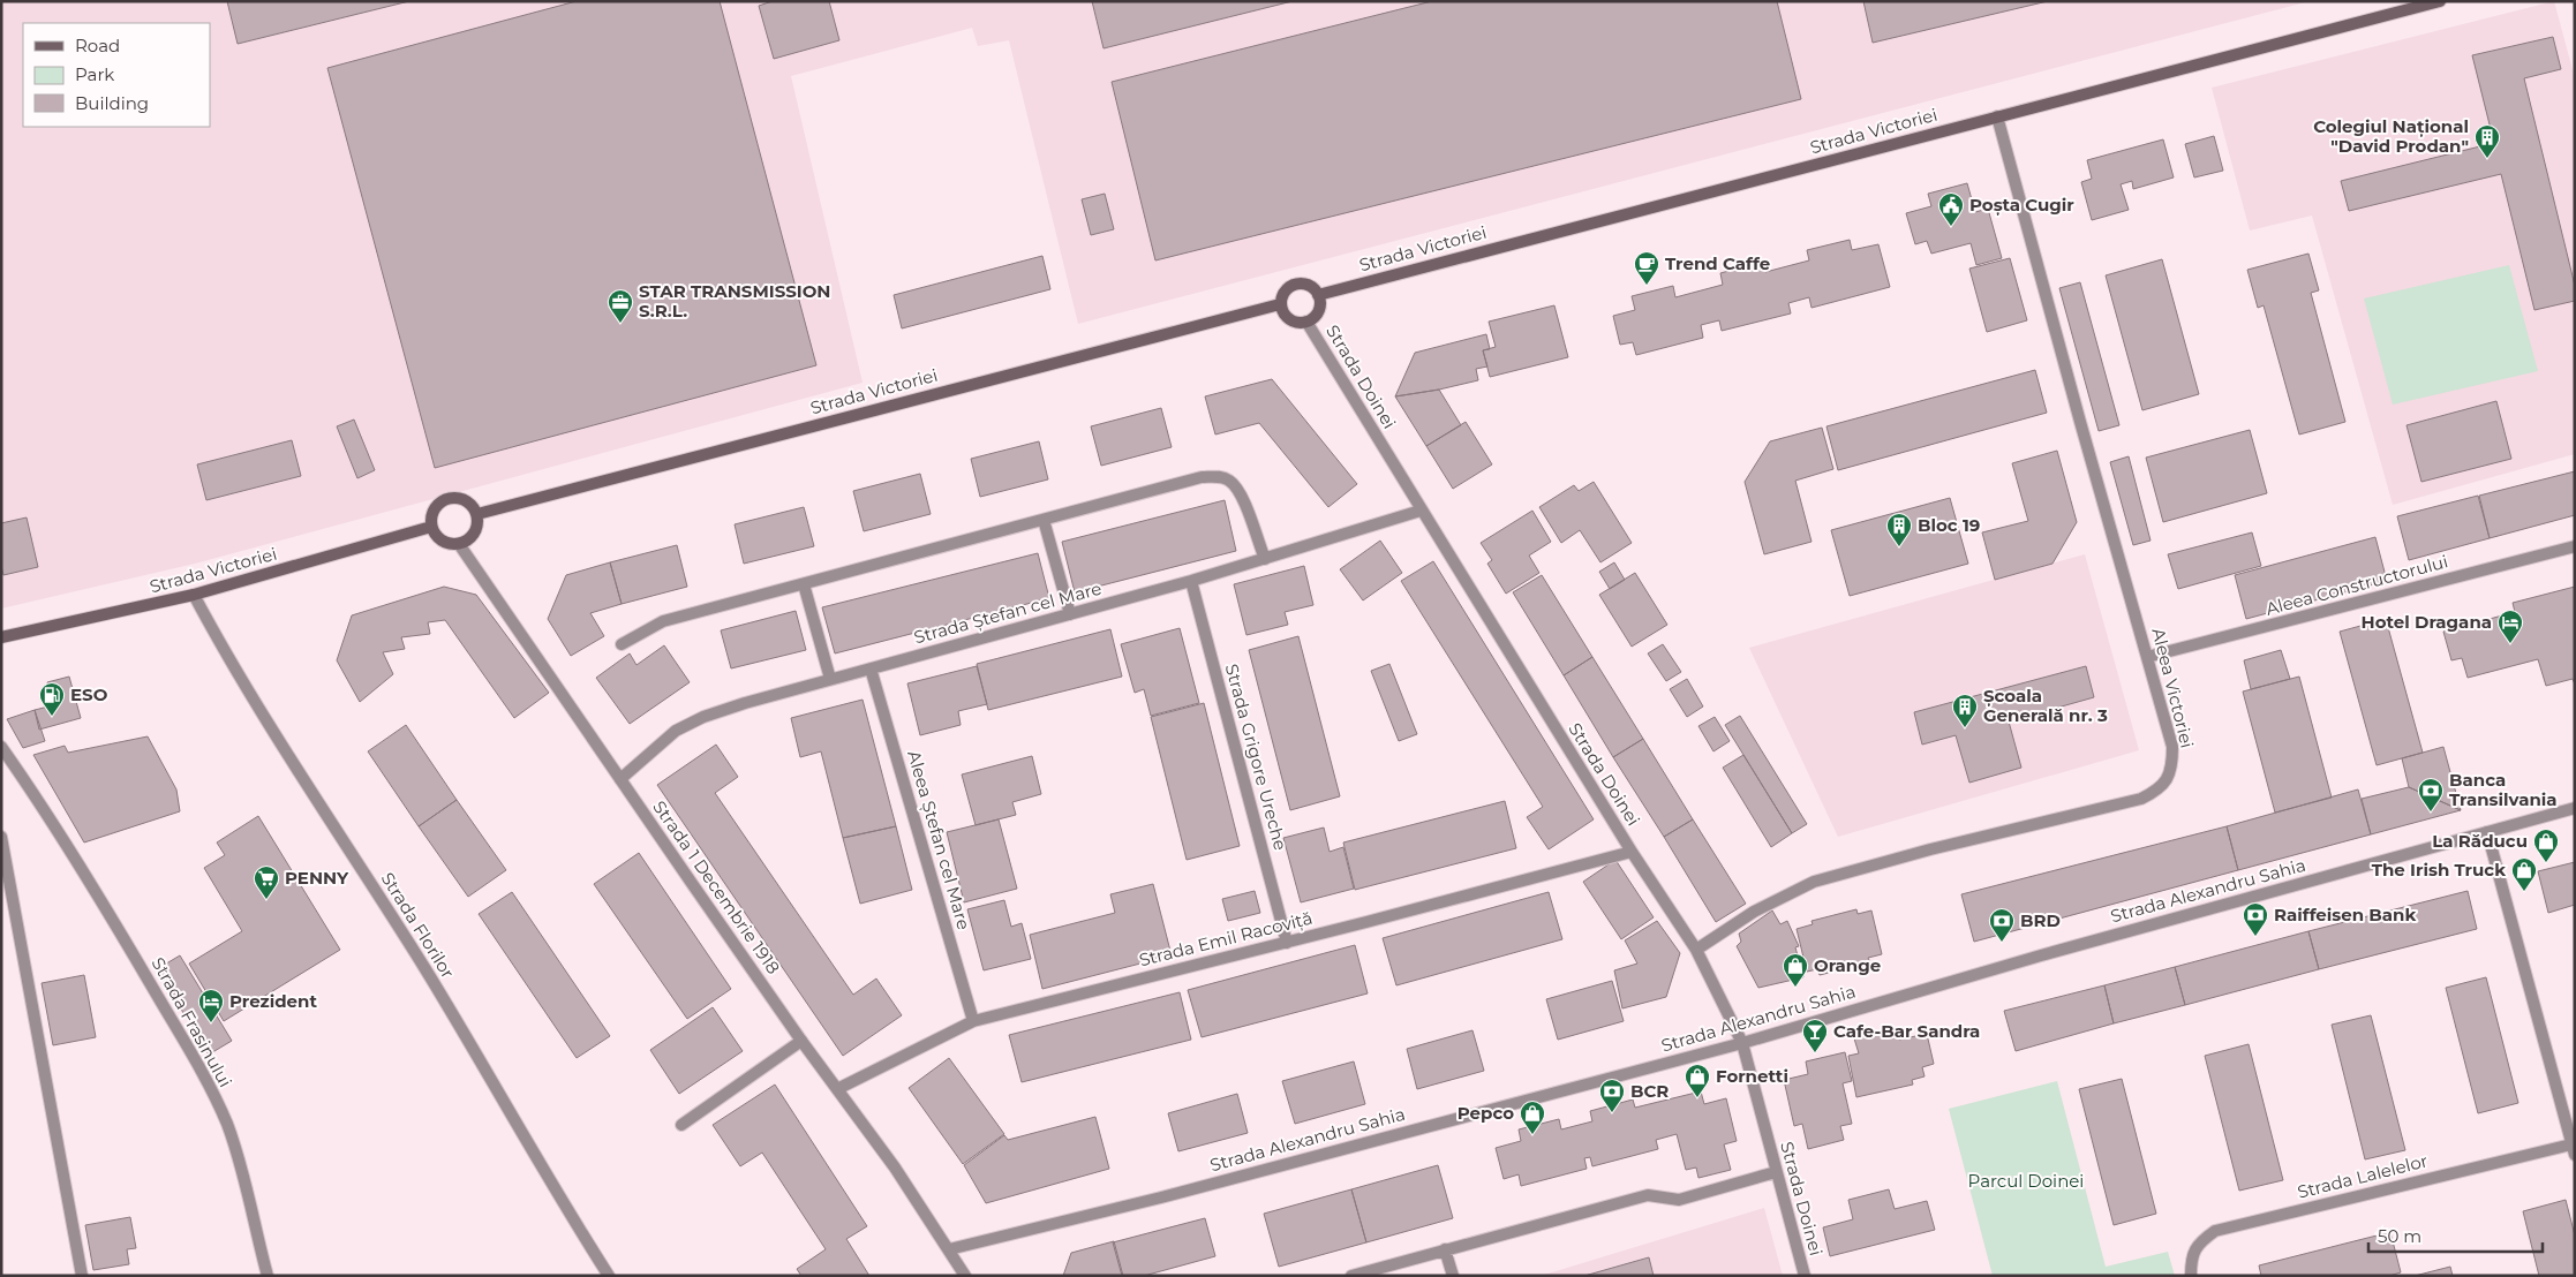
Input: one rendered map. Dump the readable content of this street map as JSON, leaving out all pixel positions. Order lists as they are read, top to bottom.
{
  "streets": {
    "main road": ["Strada Victoriei"],
    "street": [
      "Strada Doinei",
      "Aleea Constructorului",
      "Strada Ștefan cel Mare",
      "Aleea Victoriei",
      "Strada Grigore Ureche",
      "Aleea Ștefan cel Mare",
      "Strada 1 Decembrie 1918",
      "Strada Alexandru Sahia",
      "Strada Florilor",
      "Strada Emil Racoviță",
      "Strada Frasinului",
      "Strada Lalelelor"
    ]
  },
  "crossings": [
    ["Strada Victoriei", "Strada Doinei"],
    ["Strada Victoriei", "Aleea Victoriei"],
    ["Strada Victoriei", "Strada 1 Decembrie 1918"],
    ["Strada Victoriei", "Strada Florilor"],
    ["Strada Doinei", "Strada Ștefan cel Mare"],
    ["Strada Doinei", "Aleea Victoriei"],
    ["Strada Doinei", "Strada Alexandru Sahia"],
    ["Strada Doinei", "Strada Emil Racoviță"],
    ["Aleea Constructorului", "Aleea Victoriei"],
    ["Strada Ștefan cel Mare", "Strada Grigore Ureche"],
    ["Strada Ștefan cel Mare", "Aleea Ștefan cel Mare"],
    ["Strada Ștefan cel Mare", "Strada 1 Decembrie 1918"],
    ["Strada Grigore Ureche", "Strada Emil Racoviță"],
    ["Aleea Ștefan cel Mare", "Strada Emil Racoviță"],
    ["Strada 1 Decembrie 1918", "Strada Alexandru Sahia"],
    ["Strada 1 Decembrie 1918", "Strada Emil Racoviță"]
  ],
  "parks": ["Parcul Doinei"],
  "places": {
    "building": ["Colegiul Național \"David Prodan\"", "Bloc 19", "Școala Generală nr. 3"],
    "public building": ["Poșta Cugir"],
    "cafe": ["Trend Caffe"],
    "office": ["STAR TRANSMISSION S.R.L."],
    "hotel": ["Hotel Dragana", "Prezident"],
    "fuel station": ["ESO"],
    "bank": [
      "Banca Transilvania",
      "Raiffeisen Bank",
      "BRD",
      "BCR"
    ],
    "shop": [
      "La Răducu",
      "The Irish Truck",
      "Orange",
      "Fornetti",
      "Pepco"
    ],
    "supermarket": ["PENNY"],
    "bar": ["Cafe-Bar Sandra"]
  },
  "legend": ["Road", "Park", "Building"],
  "scale_bar": "50 m"
}
